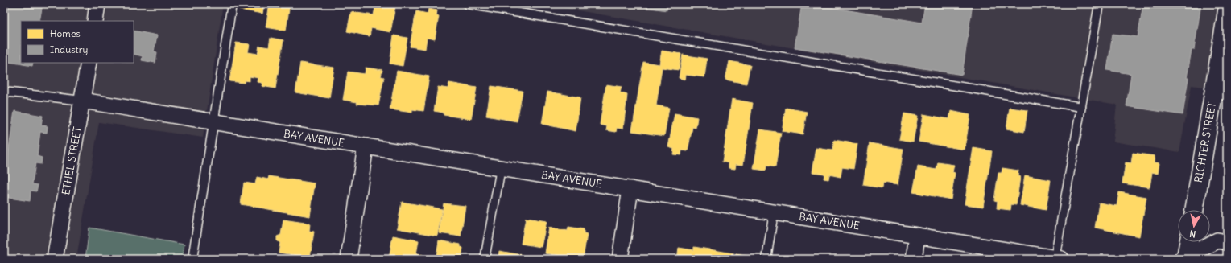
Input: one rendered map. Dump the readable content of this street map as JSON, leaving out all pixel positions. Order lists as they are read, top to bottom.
{
  "streets": {
    "street": ["BAY AVENUE", "RICHTER STREET", "ETHEL STREET"]
  },
  "crossings": [
    ["BAY AVENUE", "ETHEL STREET"]
  ],
  "legend": ["Homes", "Industry"],
  "north": "bottom"
}
